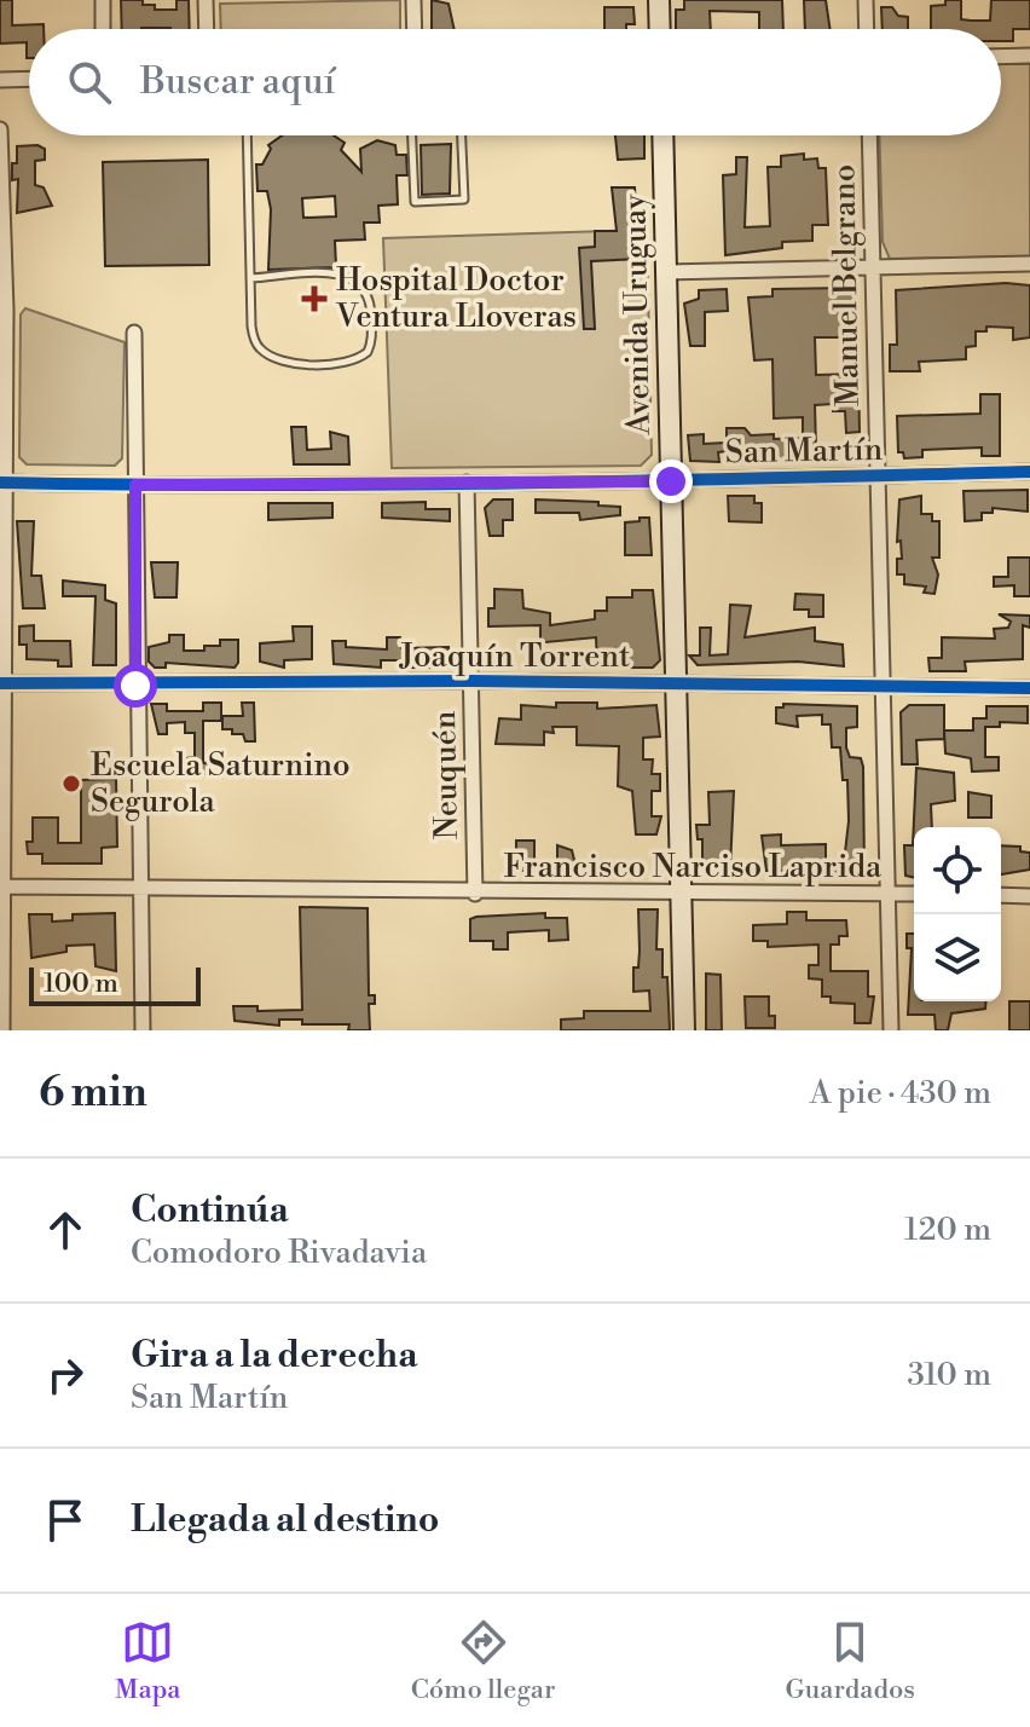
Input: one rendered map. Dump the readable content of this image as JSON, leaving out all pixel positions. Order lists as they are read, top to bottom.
{
  "streets": {
    "main road": ["Avenida Uruguay"],
    "street": [
      "Manuel Belgrano",
      "San Martín",
      "Joaquín Torrent",
      "Neuquén",
      "Francisco Narciso Laprida"
    ]
  },
  "crossings": [
    ["Manuel Belgrano", "San Martín"],
    ["Manuel Belgrano", "Joaquín Torrent"],
    ["Manuel Belgrano", "Francisco Narciso Laprida"],
    ["Avenida Uruguay", "San Martín"],
    ["Avenida Uruguay", "Joaquín Torrent"],
    ["Avenida Uruguay", "Francisco Narciso Laprida"],
    ["San Martín", "Neuquén"],
    ["Joaquín Torrent", "Neuquén"],
    ["Neuquén", "Francisco Narciso Laprida"]
  ],
  "places": {
    "health": ["Hospital Doctor Ventura Lloveras"],
    "other": ["Escuela Saturnino Segurola"]
  },
  "scale_bar": "100 m",
  "page": {
    "search": "Buscar aquí",
    "scale": "100 m",
    "heading": ["6 min", "A pie · 430 m"],
    "list": [
      ["Continúa", "Comodoro Rivadavia", "120 m"],
      ["Gira a la derecha", "San Martín", "310 m"],
      "Llegada al destino"
    ],
    "nav": ["Mapa", "Cómo llegar", "Guardados"]
  }
}
